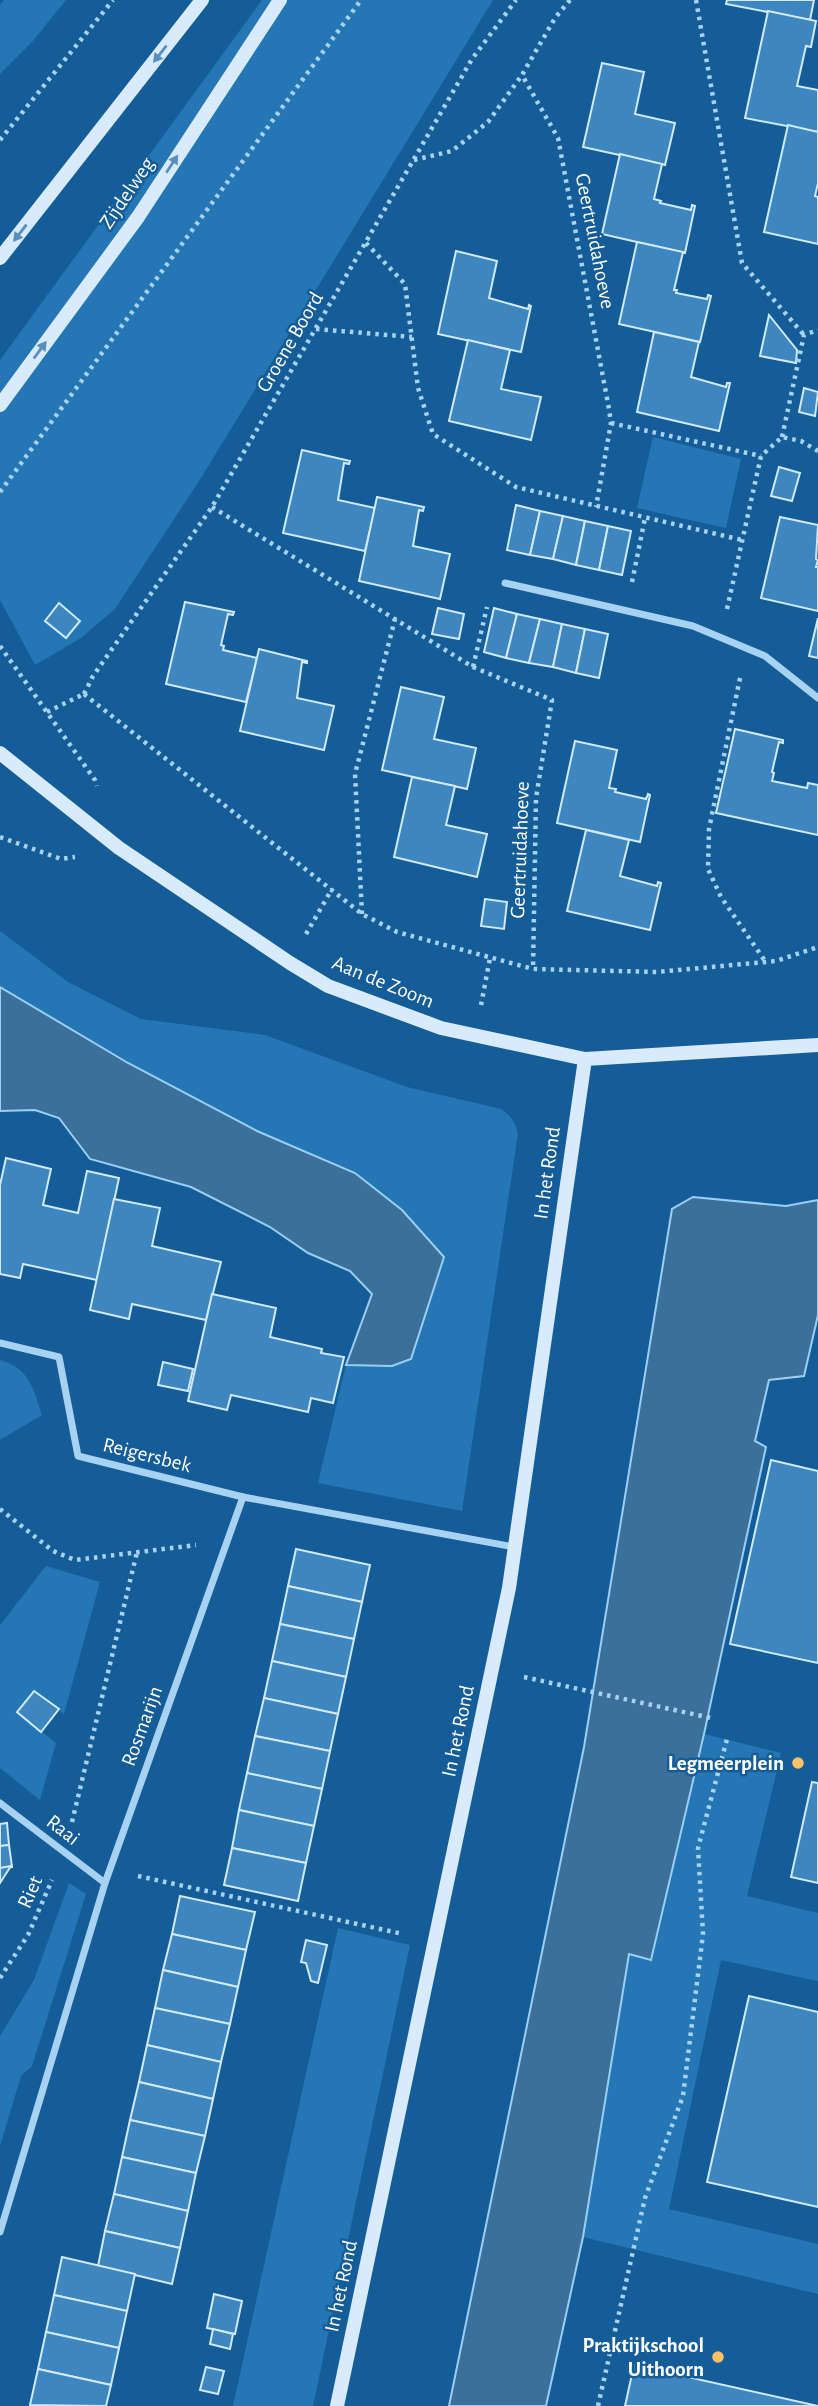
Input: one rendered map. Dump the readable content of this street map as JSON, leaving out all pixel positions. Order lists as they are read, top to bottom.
{
  "streets": {
    "street": [
      "Zijdelweg",
      "Aan de Zoom",
      "In het Rond",
      "Reigersbek",
      "Rosmarijn",
      "Raai"
    ],
    "path": ["Geertruidahoeve", "Groene Boord", "Riet"]
  },
  "crossings": [
    ["Geertruidahoeve", "Groene Boord"],
    ["Aan de Zoom", "In het Rond"],
    ["Reigersbek", "Rosmarijn"],
    ["Rosmarijn", "Raai"],
    ["Raai", "Riet"]
  ],
  "places": ["Legmeerplein", "Praktijkschool Uithoorn"]
}
